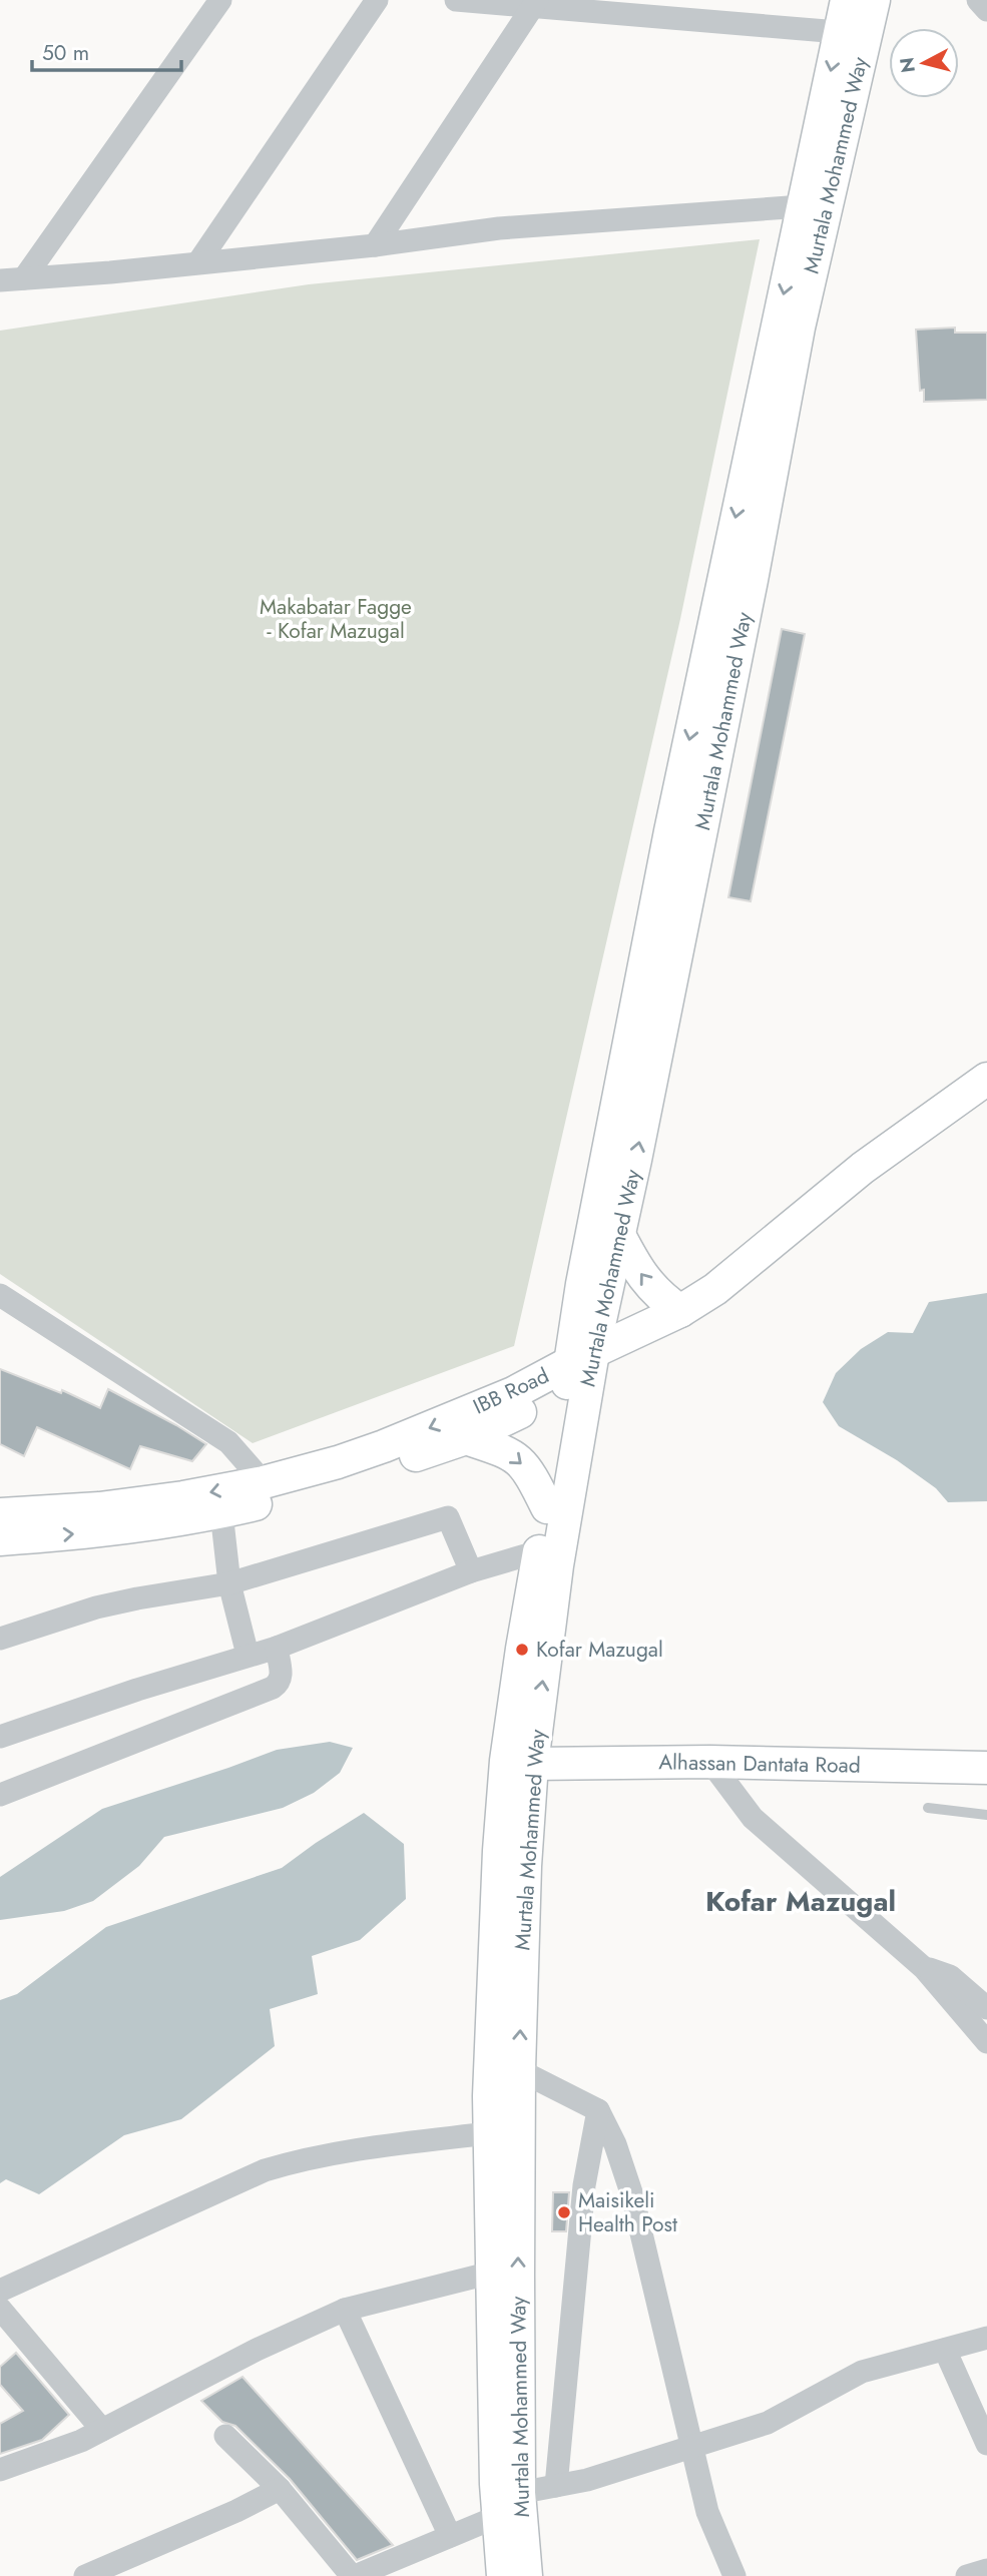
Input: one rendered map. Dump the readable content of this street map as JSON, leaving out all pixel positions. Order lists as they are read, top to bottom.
{
  "streets": {
    "main road": ["Murtala Mohammed Way", "IBB Road", "Alhassan Dantata Road"]
  },
  "crossings": [
    ["Murtala Mohammed Way", "IBB Road"],
    ["Murtala Mohammed Way", "Alhassan Dantata Road"]
  ],
  "districts": ["Kofar Mazugal"],
  "parks": ["Makabatar Fagge - Kofar Mazugal"],
  "places": ["Kofar Mazugal", "Maisikeli Health Post"],
  "scale_bar": "50 m",
  "north": "left"
}
